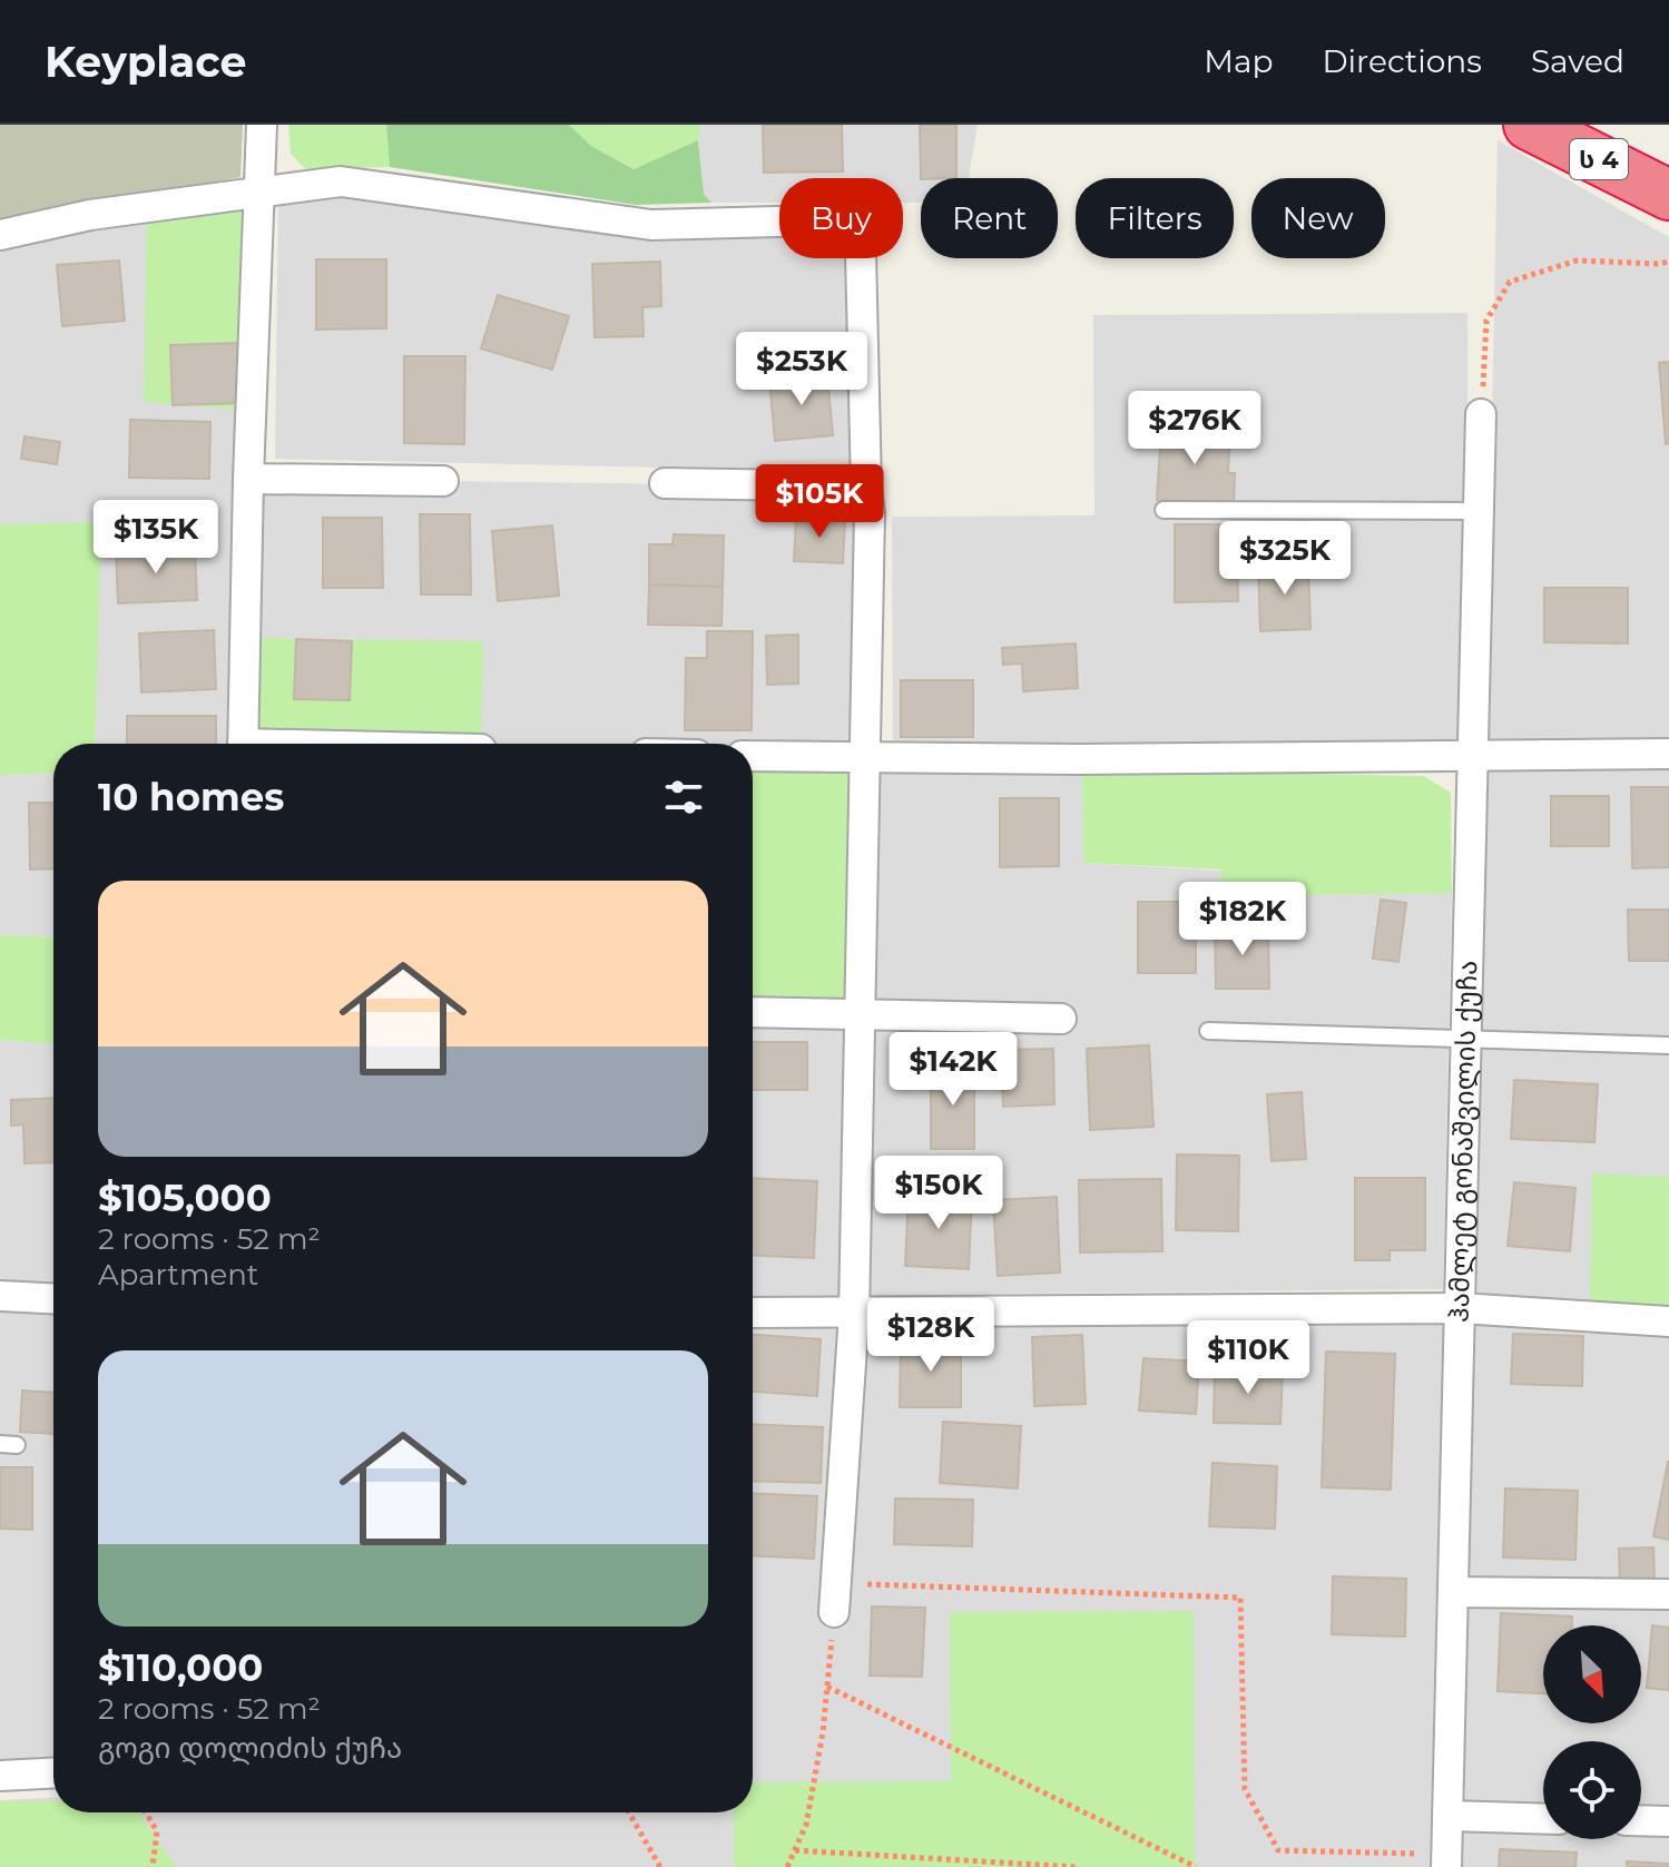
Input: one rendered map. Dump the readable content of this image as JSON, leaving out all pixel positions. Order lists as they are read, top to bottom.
{
  "streets": {
    "highway": ["ს 4"],
    "street": ["ჰამლეტ გონაშვილის ქუჩა"]
  },
  "north": "bottom right",
  "page": {
    "header": "Keyplace",
    "nav": ["Map", "Directions", "Saved"],
    "chip": [
      "Buy",
      "Rent",
      "Filters",
      "New"
    ],
    "price": [
      "$253K",
      "$276K",
      "$105K",
      "$135K",
      "$325K",
      "$182K",
      "$142K",
      "$150K",
      "$128K",
      "$110K"
    ],
    "heading": "10 homes",
    "list": [
      {
        "name": "$105,000",
        "note": "2 rooms · 52 m² · Apartment"
      },
      {
        "name": "$110,000",
        "note": "2 rooms · 52 m² · გოგი დოლიძის ქუჩა"
      }
    ]
  }
}
